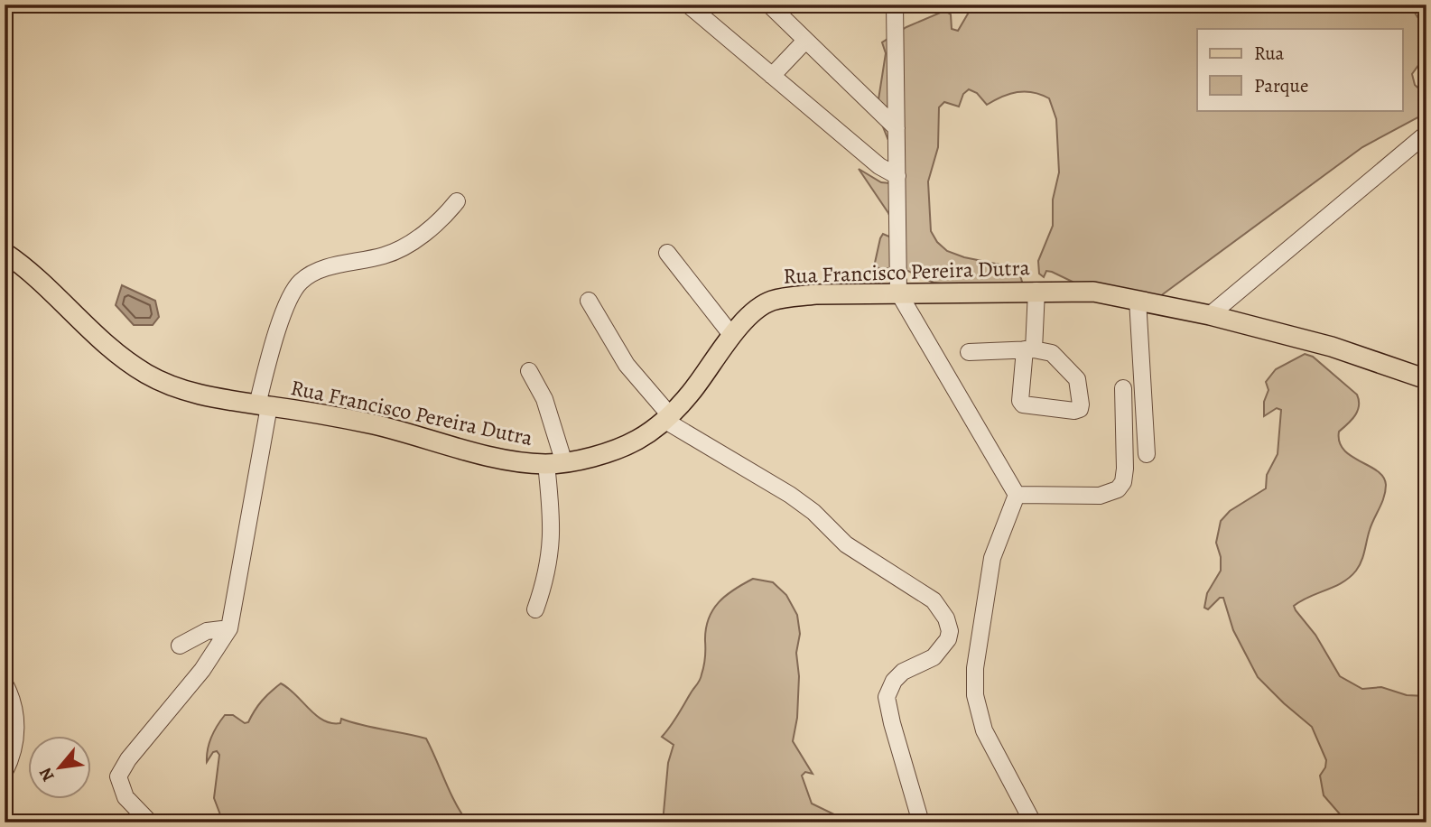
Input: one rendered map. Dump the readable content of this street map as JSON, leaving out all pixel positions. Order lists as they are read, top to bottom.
{
  "streets": {
    "main road": ["Rua Francisco Pereira Dutra"]
  },
  "legend": ["Rua", "Parque"],
  "north": "bottom left"
}
